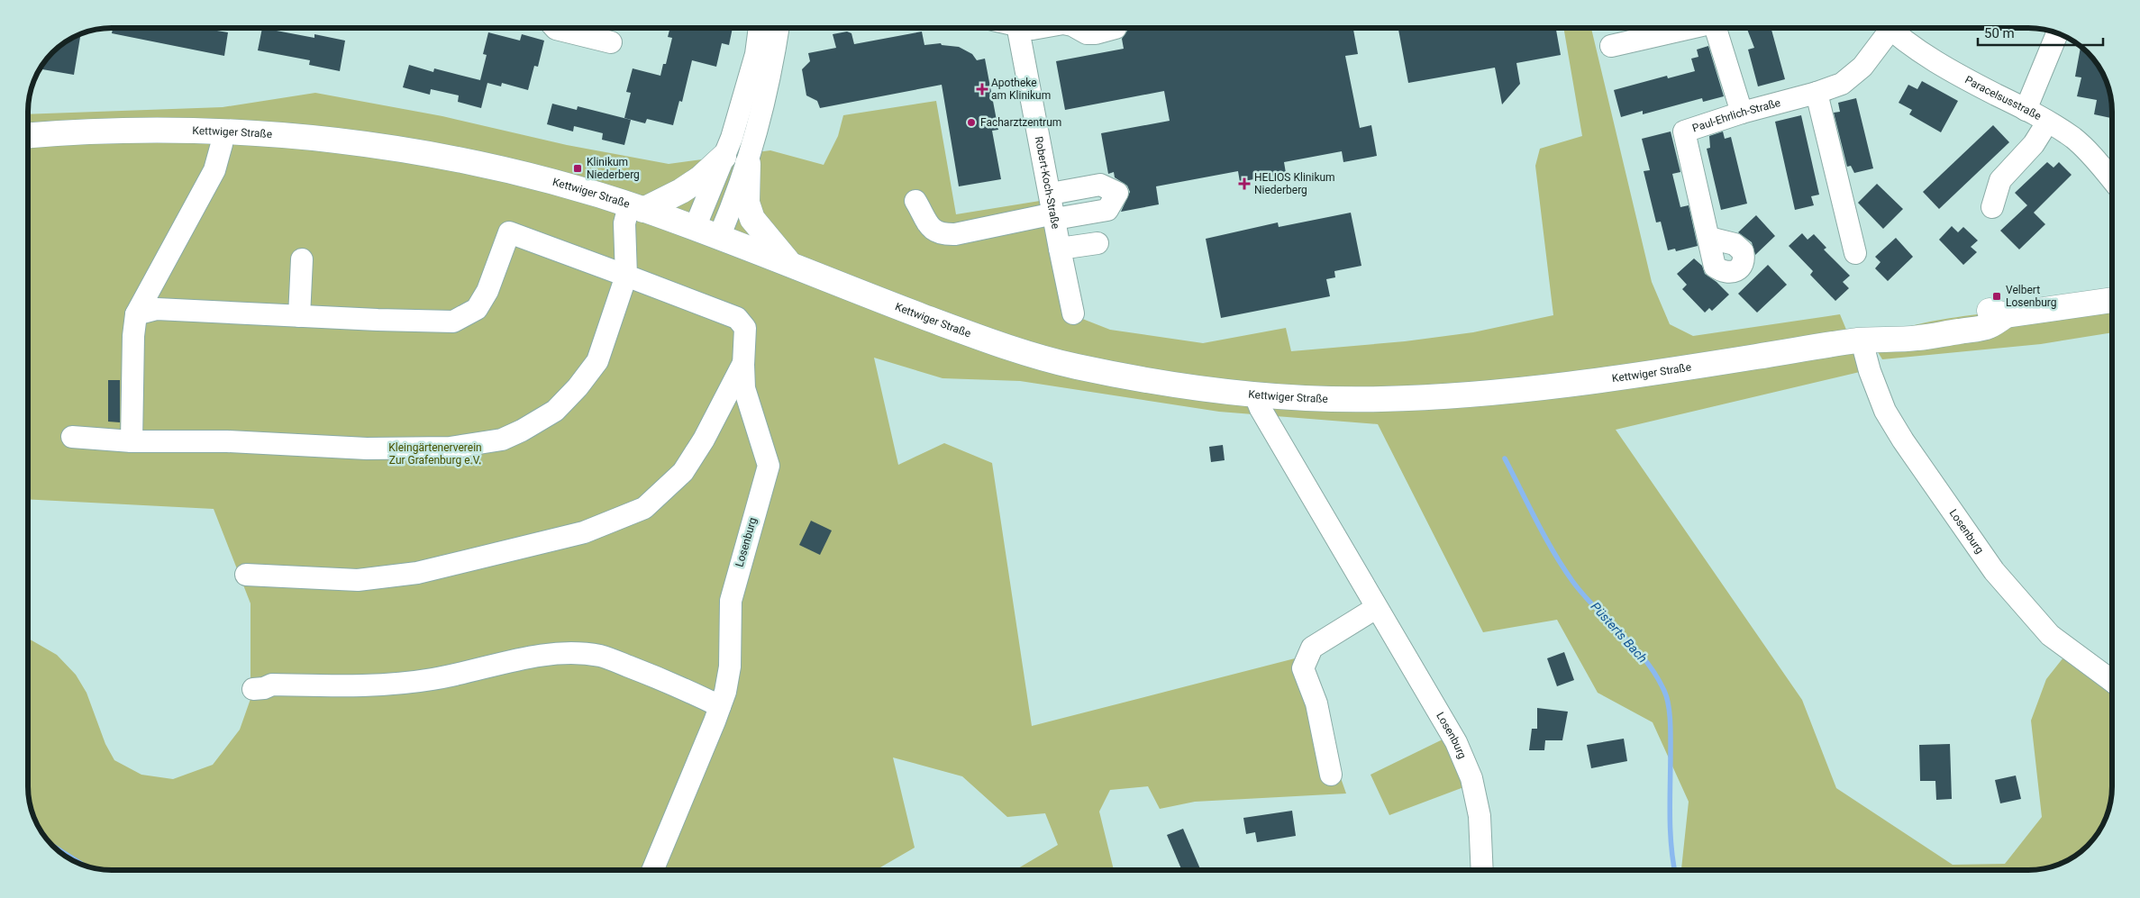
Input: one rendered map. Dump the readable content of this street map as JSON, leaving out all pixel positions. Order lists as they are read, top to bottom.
{
  "streets": {
    "main road": ["Kettwiger Straße"],
    "street": [
      "Paracelsusstraße",
      "Paul-Ehrlich-Straße",
      "Robert-Koch-Straße",
      "Losenburg"
    ]
  },
  "crossings": [
    ["Kettwiger Straße", "Losenburg"]
  ],
  "water": ["Püsterts Bach"],
  "parks": ["Kleingärtenerverein Zur Grafenburg e.V."],
  "places": {
    "health": ["Apotheke am Klinikum", "HELIOS Klinikum Niederberg"],
    "other": ["Facharztzentrum"],
    "transit": ["Klinikum Niederberg", "Velbert Losenburg"]
  },
  "scale_bar": "50 m"
}
